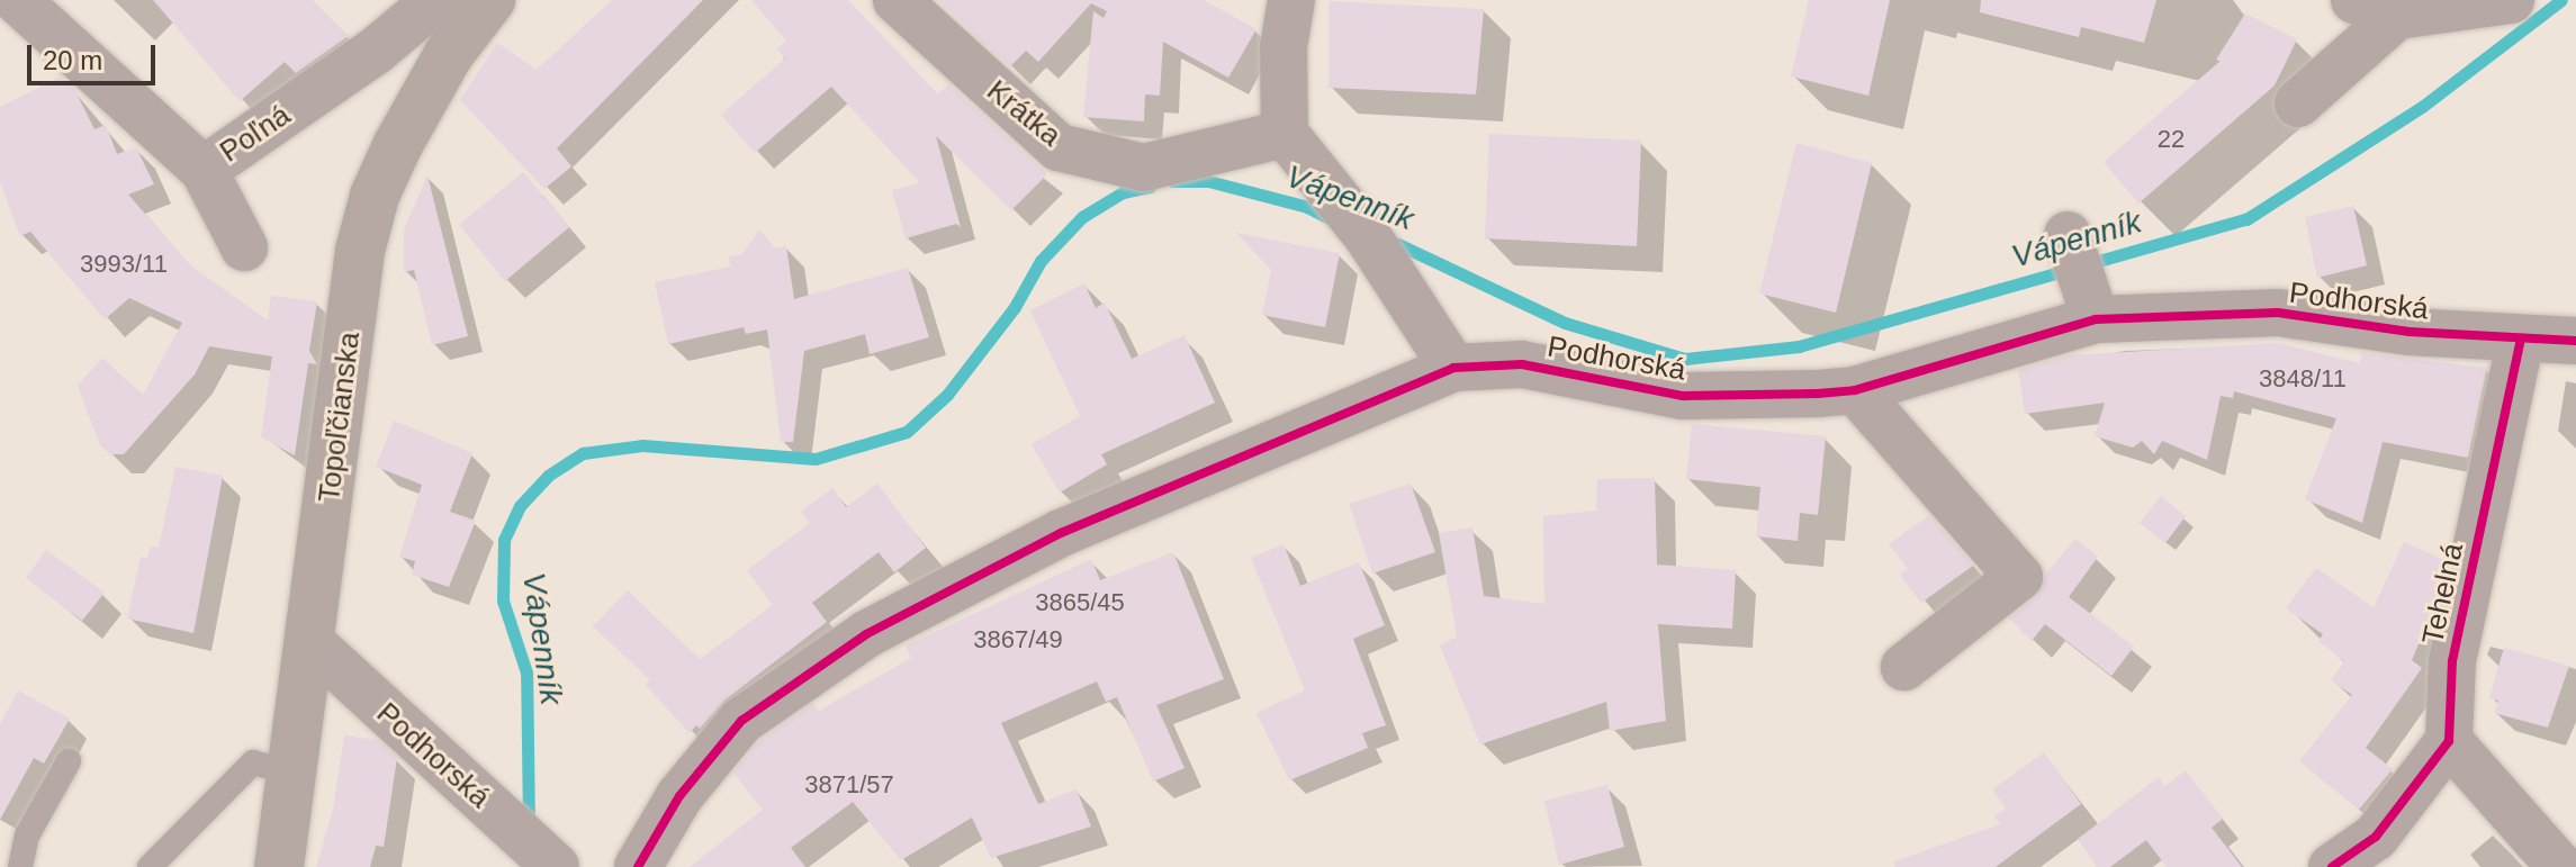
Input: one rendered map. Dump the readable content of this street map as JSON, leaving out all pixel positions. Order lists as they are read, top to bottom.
{
  "streets": {
    "main road": ["Topoľčianska"],
    "street": [
      "Krátka",
      "Poľná",
      "Podhorská",
      "Tehelná"
    ]
  },
  "crossings": [
    ["Podhorská", "Topoľčianska"],
    ["Podhorská", "Tehelná"]
  ],
  "water": ["Vápenník"],
  "house_numbers": [
    "22",
    "3993/11",
    "3848/11",
    "3865/45",
    "3867/49",
    "3871/57"
  ],
  "scale_bar": "20 m"
}
